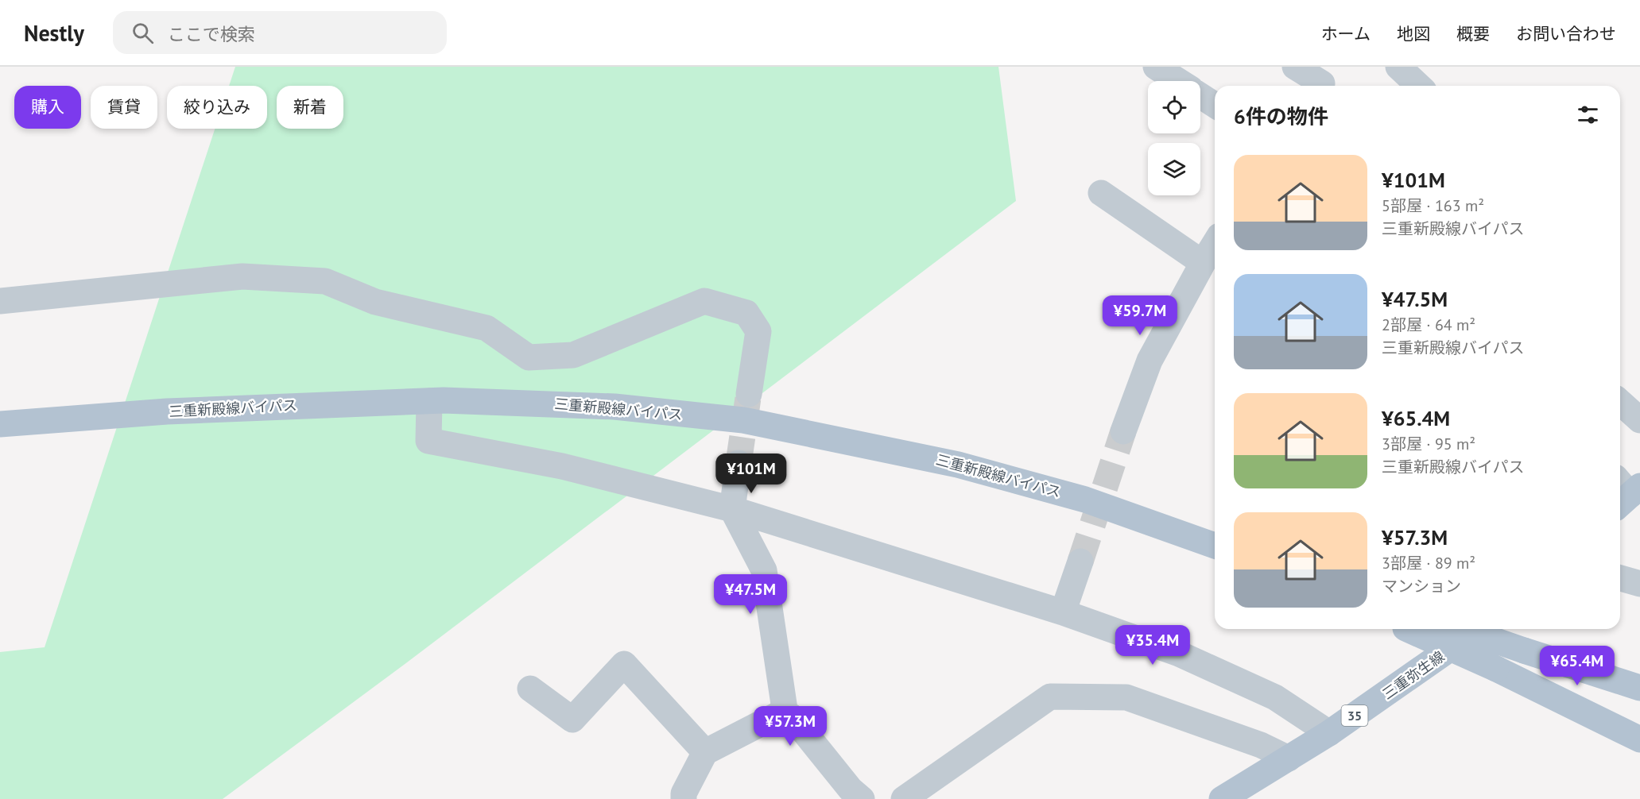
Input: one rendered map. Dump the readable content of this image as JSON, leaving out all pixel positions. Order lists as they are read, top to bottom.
{
  "streets": {
    "main road": ["三重新殿線バイパス", "三重弥生線", "35"]
  },
  "page": {
    "header": "Nestly",
    "search": "ここで検索",
    "nav": [
      "ホーム",
      "地図",
      "概要",
      "お問い合わせ"
    ],
    "chip": [
      "購入",
      "賃貸",
      "絞り込み",
      "新着"
    ],
    "heading": "6件の物件",
    "list": [
      {
        "name": "¥101M",
        "note": "5部屋 · 163 m² · 三重新殿線バイパス"
      },
      {
        "name": "¥47.5M",
        "note": "2部屋 · 64 m² · 三重新殿線バイパス"
      },
      {
        "name": "¥65.4M",
        "note": "3部屋 · 95 m² · 三重新殿線バイパス"
      },
      {
        "name": "¥57.3M",
        "note": "3部屋 · 89 m² · マンション"
      }
    ],
    "price": [
      "¥59.7M",
      "¥101M",
      "¥47.5M",
      "¥35.4M",
      "¥65.4M",
      "¥57.3M"
    ]
  }
}
